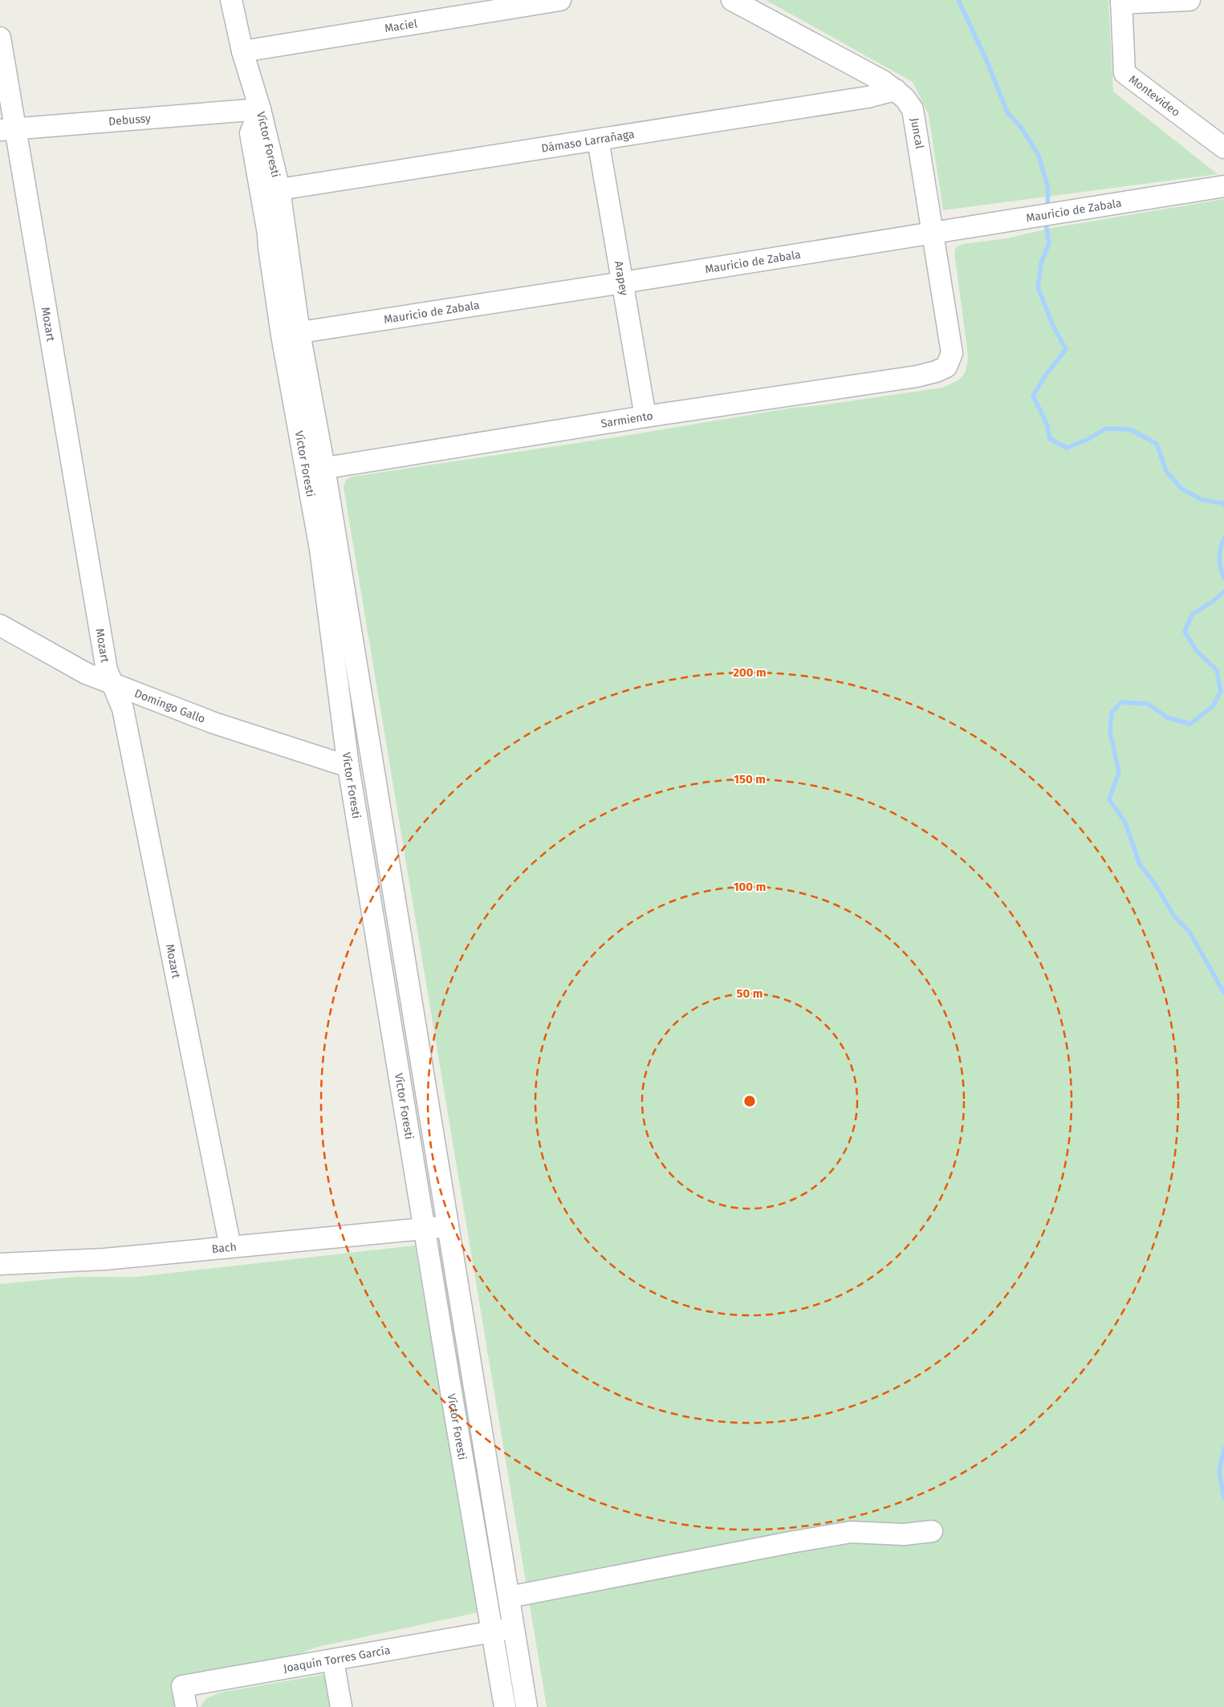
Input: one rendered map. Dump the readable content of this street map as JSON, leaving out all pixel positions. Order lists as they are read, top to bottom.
{
  "streets": {
    "street": [
      "Maciel",
      "Montevideo",
      "Debussy",
      "Juncal",
      "Dámaso Larrañaga",
      "Víctor Foresti",
      "Mauricio de Zabala",
      "Arapey",
      "Mozart",
      "Sarmiento",
      "Domingo Gallo",
      "Bach",
      "Joaquín Torres García"
    ]
  },
  "crossings": [
    ["Debussy", "Víctor Foresti"],
    ["Debussy", "Mozart"],
    ["Juncal", "Dámaso Larrañaga"],
    ["Juncal", "Mauricio de Zabala"],
    ["Juncal", "Sarmiento"],
    ["Dámaso Larrañaga", "Víctor Foresti"],
    ["Dámaso Larrañaga", "Arapey"],
    ["Víctor Foresti", "Mauricio de Zabala"],
    ["Víctor Foresti", "Sarmiento"],
    ["Víctor Foresti", "Domingo Gallo"],
    ["Víctor Foresti", "Bach"],
    ["Víctor Foresti", "Joaquín Torres García"],
    ["Mauricio de Zabala", "Arapey"],
    ["Arapey", "Sarmiento"],
    ["Mozart", "Domingo Gallo"],
    ["Mozart", "Bach"]
  ],
  "rings": [
    "200 m",
    "150 m",
    "100 m",
    "50 m"
  ]
}
